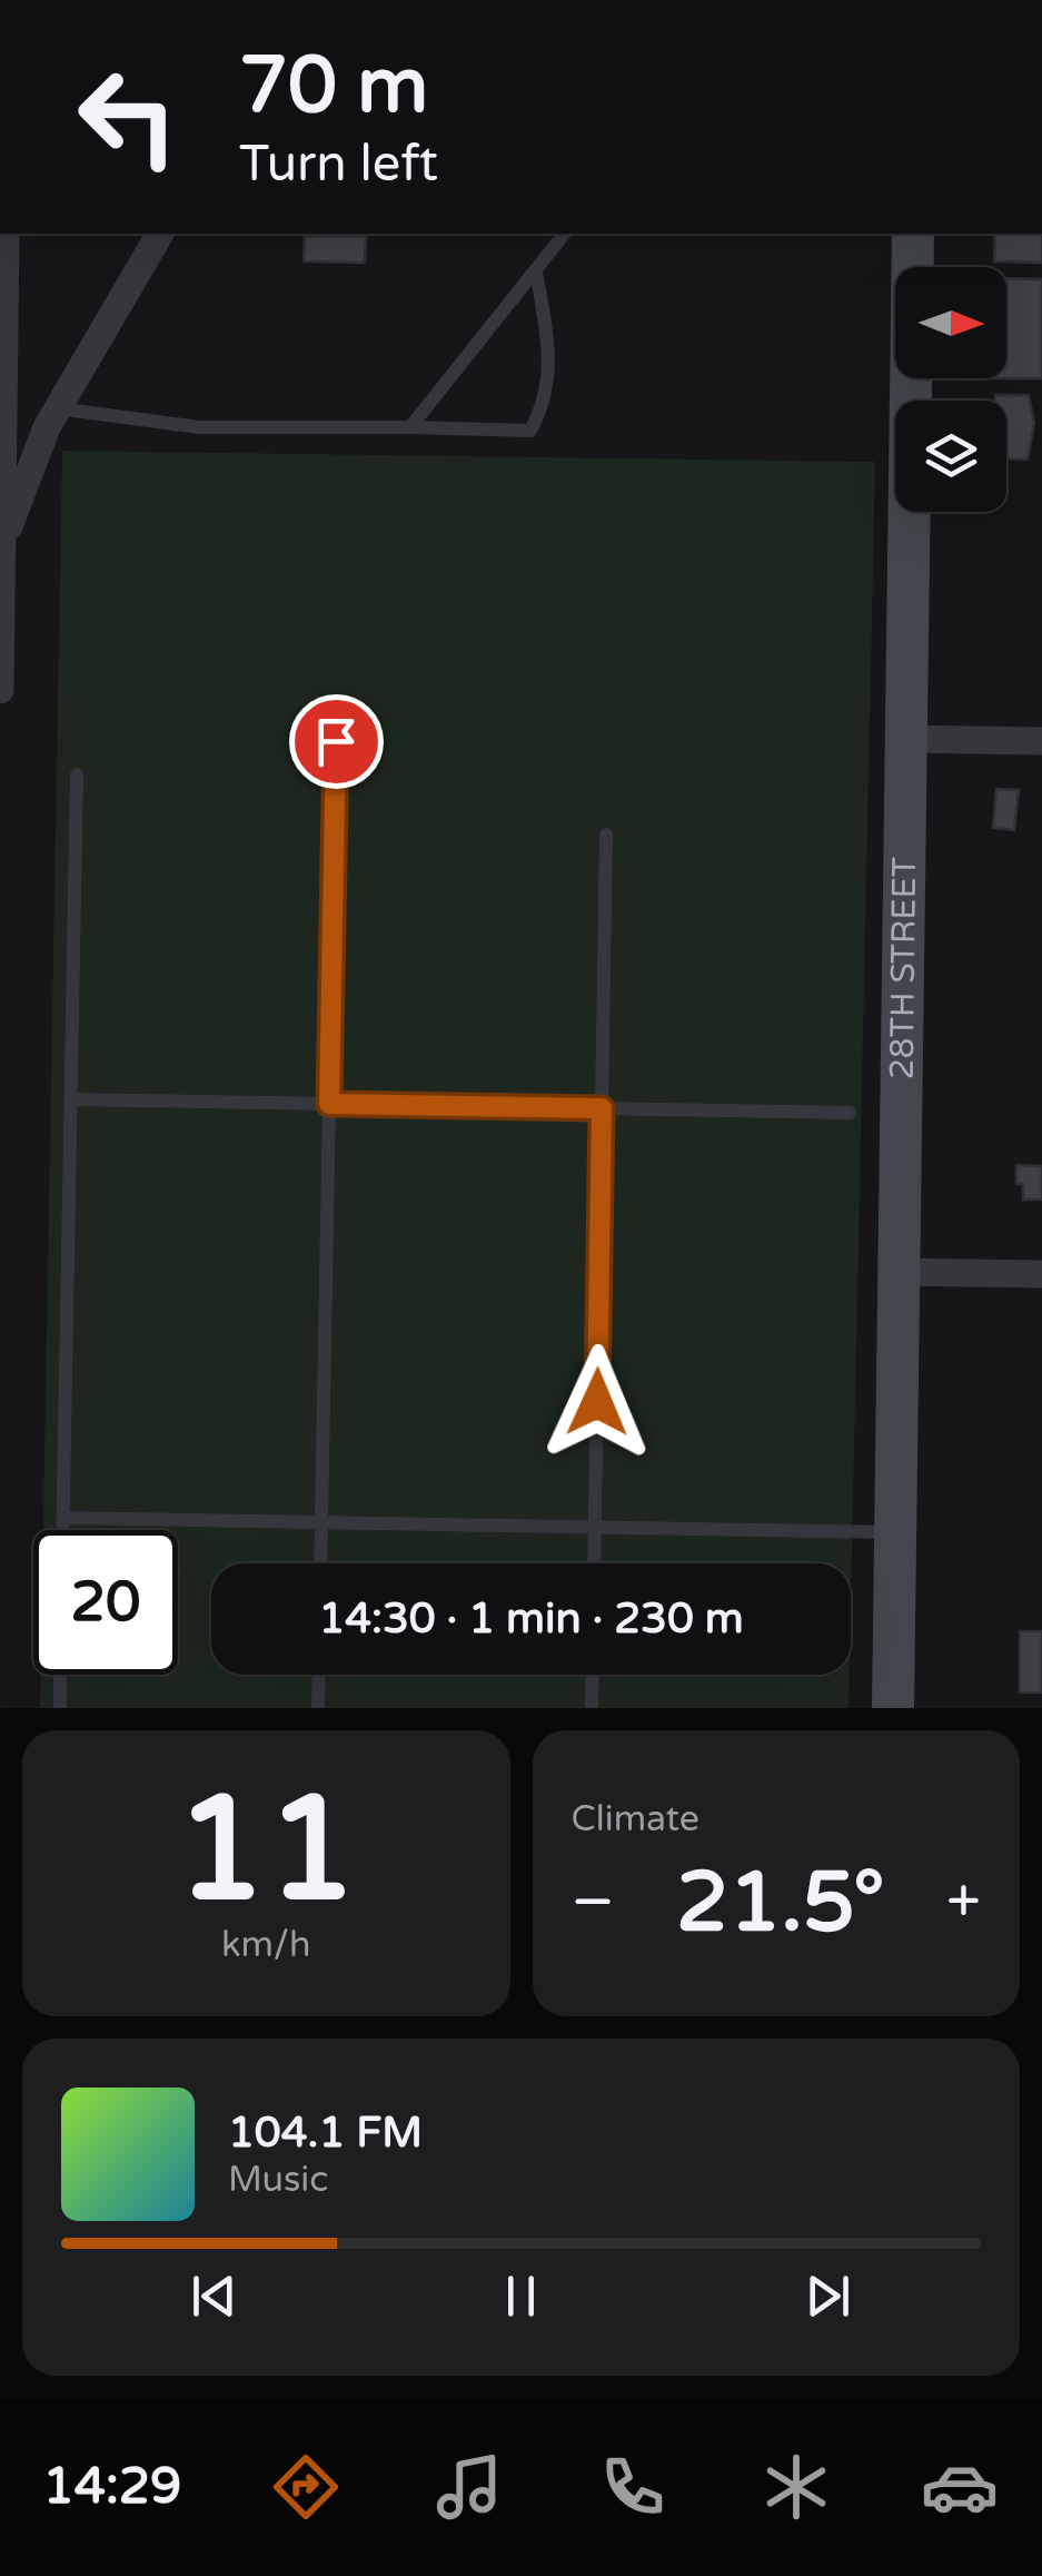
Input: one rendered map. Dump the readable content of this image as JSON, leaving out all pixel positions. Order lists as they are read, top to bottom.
{
  "streets": {
    "main road": ["28TH STREET"]
  },
  "north": "right",
  "page": {
    "turn": ["70 m", "Turn left"],
    "limit": "20",
    "trip": "14:30 · 1 min · 230 m",
    "tile": [
      ["11", "km/h"],
      "Climate"
    ],
    "heat": ["−", "21.5°", "+"],
    "song": ["104.1 FM", "Music"],
    "tabs": "14:29"
  }
}
